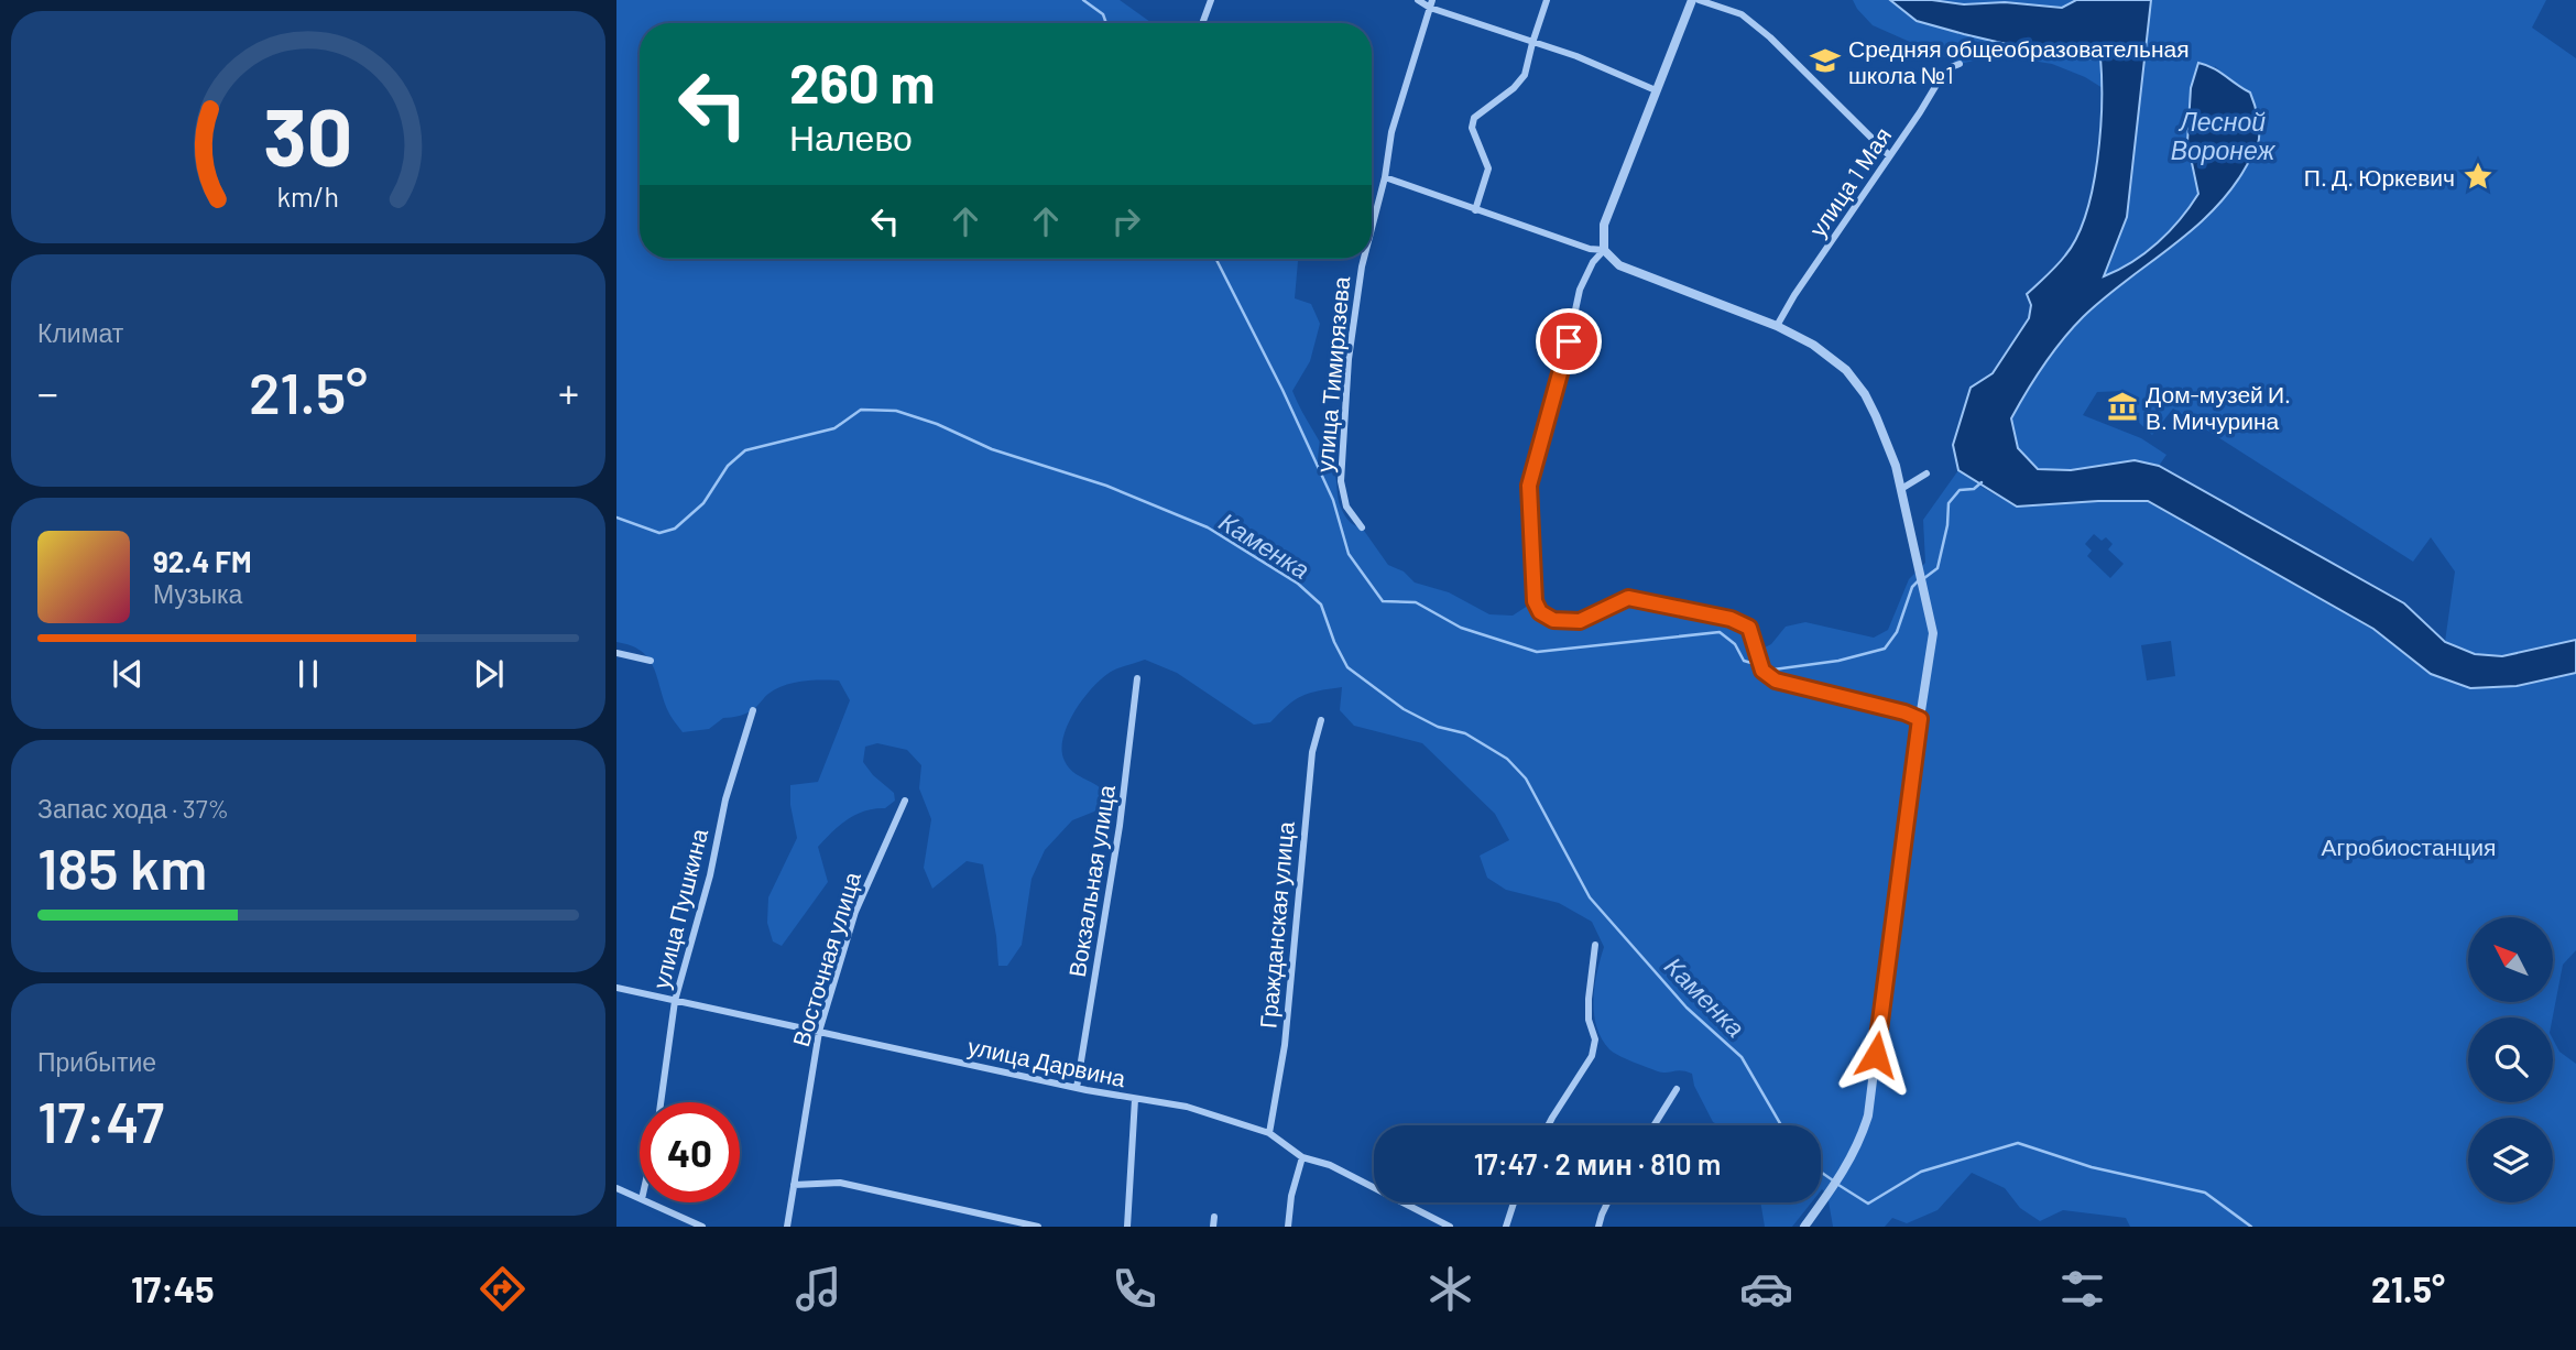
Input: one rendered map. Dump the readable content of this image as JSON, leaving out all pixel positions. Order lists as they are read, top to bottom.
{
  "streets": {
    "street": [
      "улица 1 Мая",
      "улица Тимирязева",
      "Вокзальная улица",
      "улица Пушкина",
      "Гражданская улица",
      "Восточная улица",
      "улица Дарвина"
    ]
  },
  "crossings": [
    ["Вокзальная улица", "улица Дарвина"],
    ["улица Пушкина", "улица Дарвина"],
    ["Гражданская улица", "улица Дарвина"],
    ["Восточная улица", "улица Дарвина"]
  ],
  "water": ["Лесной Воронеж", "Каменка"],
  "parks": ["Агробиостанция"],
  "places": {
    "school or university": ["Средняя общеобразовательная школа №1"],
    "place": ["П. Д. Юркевич"],
    "museum": ["Дом-музей И. В. Мичурина"]
  },
  "north": "top left",
  "page": {
    "turn": ["260 m", "Налево"],
    "tile": [
      "Климат",
      ["Запас хода · 37%", "185 km"],
      ["Прибытие", "17:47"]
    ],
    "heat": ["−", "21.5°", "+"],
    "song": ["92.4 FM", "Музыка"],
    "limit": "40",
    "trip": "17:47 · 2 мин · 810 m",
    "tabs": ["17:45", "21.5°"],
    "gauge": ["30", "km/h"]
  }
}
